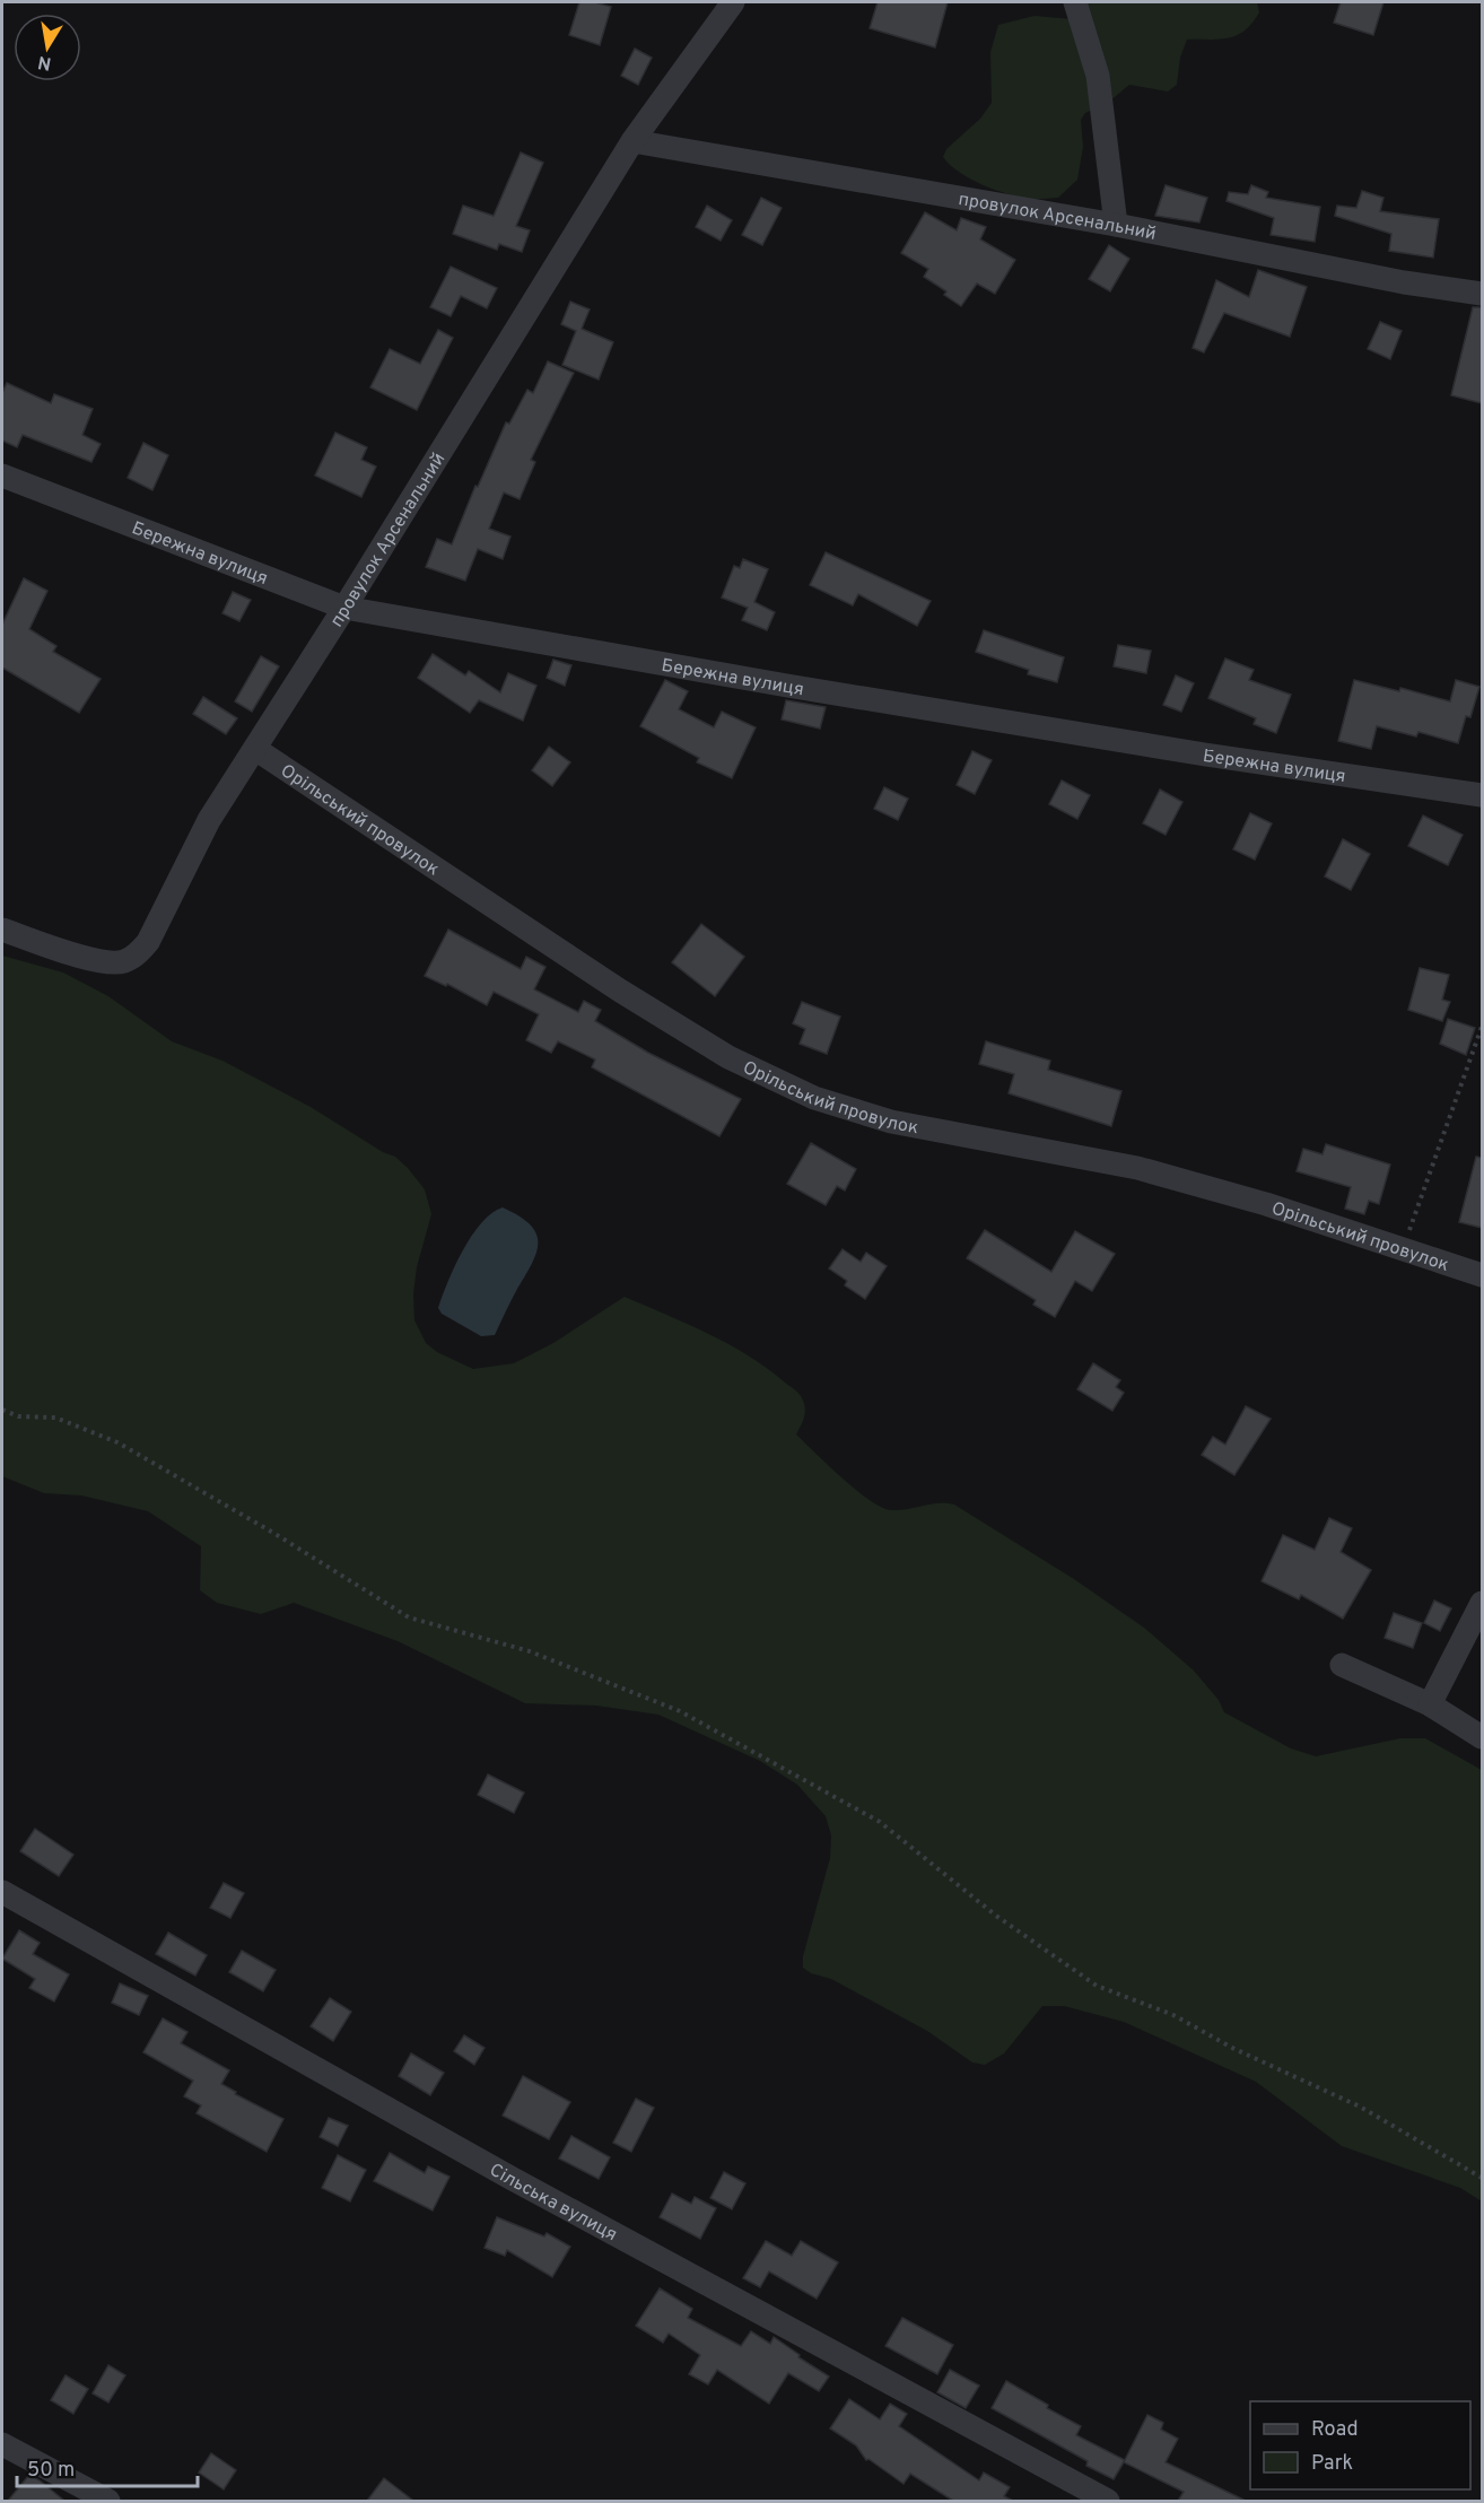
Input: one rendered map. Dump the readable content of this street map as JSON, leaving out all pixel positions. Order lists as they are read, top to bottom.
{
  "streets": {
    "street": [
      "провулок Арсенальний",
      "Бережна вулиця",
      "Орільський провулок",
      "Сільська вулиця"
    ]
  },
  "crossings": [
    ["провулок Арсенальний", "Бережна вулиця"],
    ["провулок Арсенальний", "Орільський провулок"]
  ],
  "legend": ["Road", "Park"],
  "scale_bar": "50 m",
  "north": "bottom"
}
